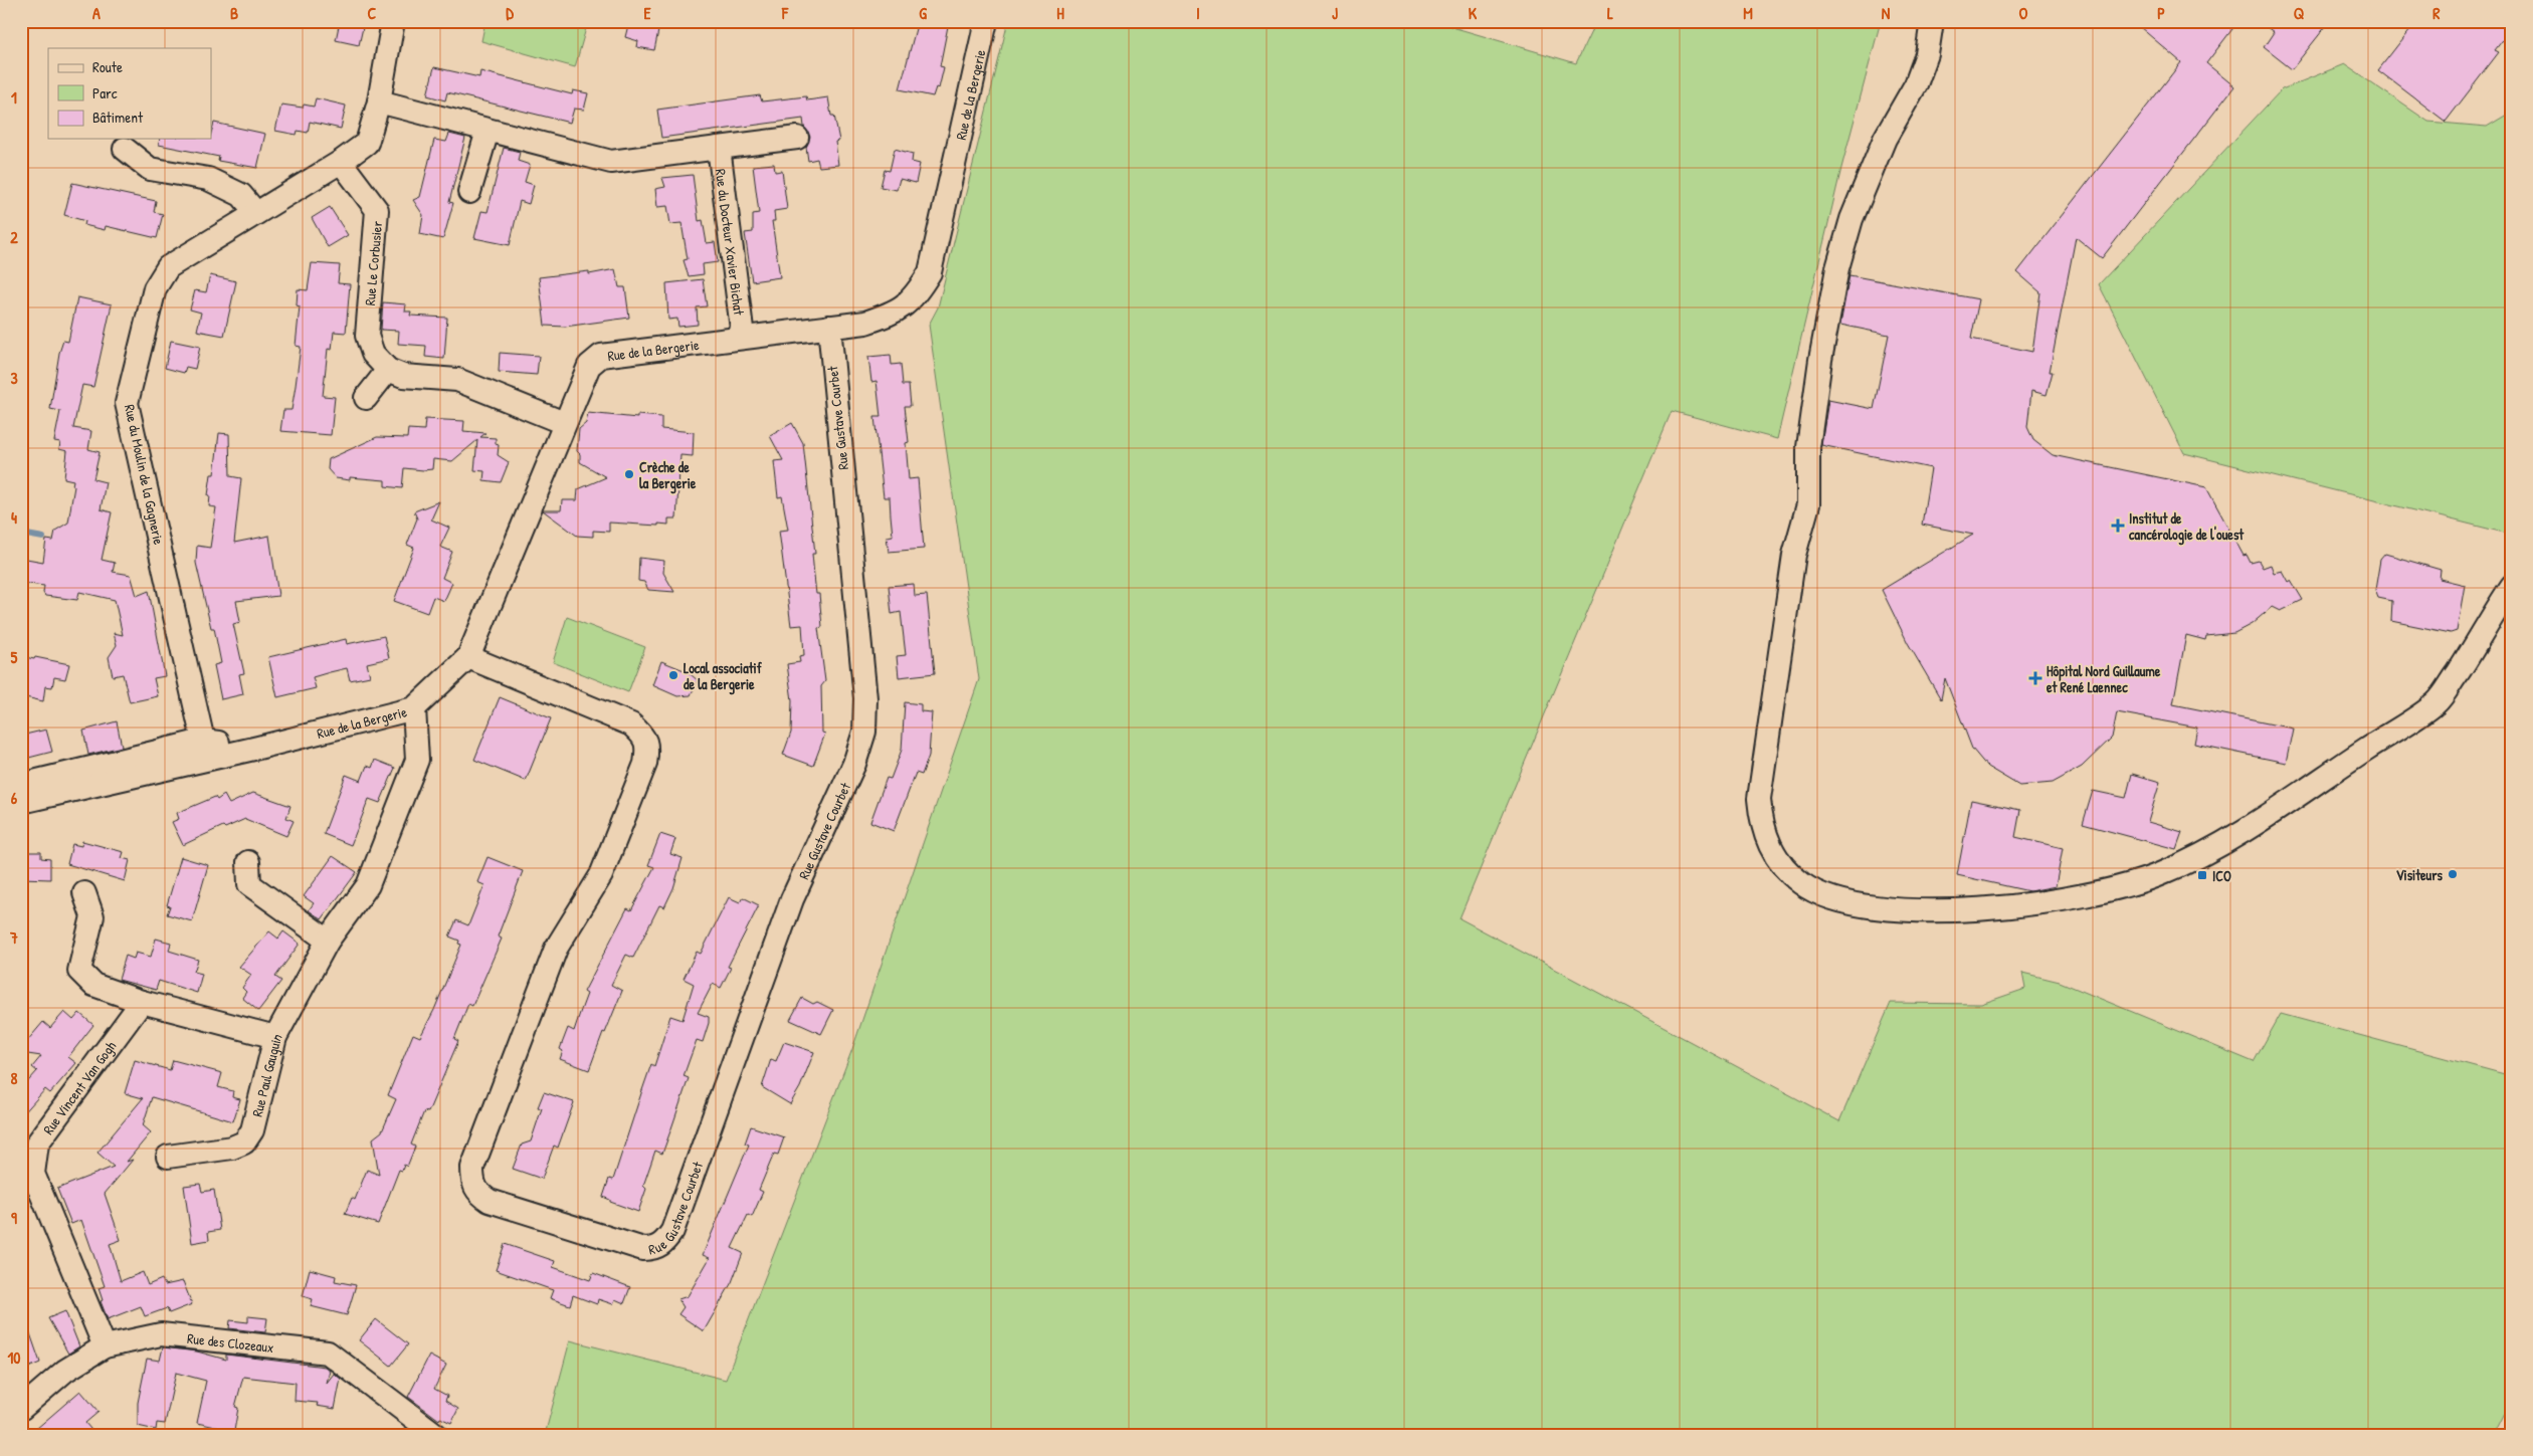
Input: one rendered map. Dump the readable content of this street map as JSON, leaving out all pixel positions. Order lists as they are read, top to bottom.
{
  "streets": {
    "street": [
      "Rue de la Bergerie",
      "Rue du Docteur Xavier Bichat",
      "Rue Le Corbusier",
      "Rue Gustave Courbet",
      "Rue du Moulin de la Gagnerie",
      "Rue Paul Gauguin",
      "Rue Vincent Van Gogh",
      "Rue des Clozeaux"
    ]
  },
  "crossings": [
    ["Rue de la Bergerie", "Rue du Docteur Xavier Bichat"],
    ["Rue de la Bergerie", "Rue Gustave Courbet"],
    ["Rue de la Bergerie", "Rue du Moulin de la Gagnerie"],
    ["Rue de la Bergerie", "Rue Paul Gauguin"],
    ["Rue Le Corbusier", "Rue du Moulin de la Gagnerie"],
    ["Rue Vincent Van Gogh", "Rue des Clozeaux"]
  ],
  "places": {
    "other": ["Crèche de la Bergerie", "Local associatif de la Bergerie", "Visiteurs"],
    "health": ["Institut de cancérologie de l'ouest", "Hôpital Nord Guillaume et René Laennec"],
    "transit": ["ICO"]
  },
  "legend": ["Route", "Parc", "Bâtiment"],
  "grid": {
    "columns": [
      "A",
      "B",
      "C",
      "D",
      "E",
      "F",
      "G",
      "H",
      "I",
      "J",
      "K",
      "L",
      "M",
      "N",
      "O",
      "P",
      "Q",
      "R"
    ],
    "rows": [
      "1",
      "2",
      "3",
      "4",
      "5",
      "6",
      "7",
      "8",
      "9",
      "10"
    ]
  }
}
